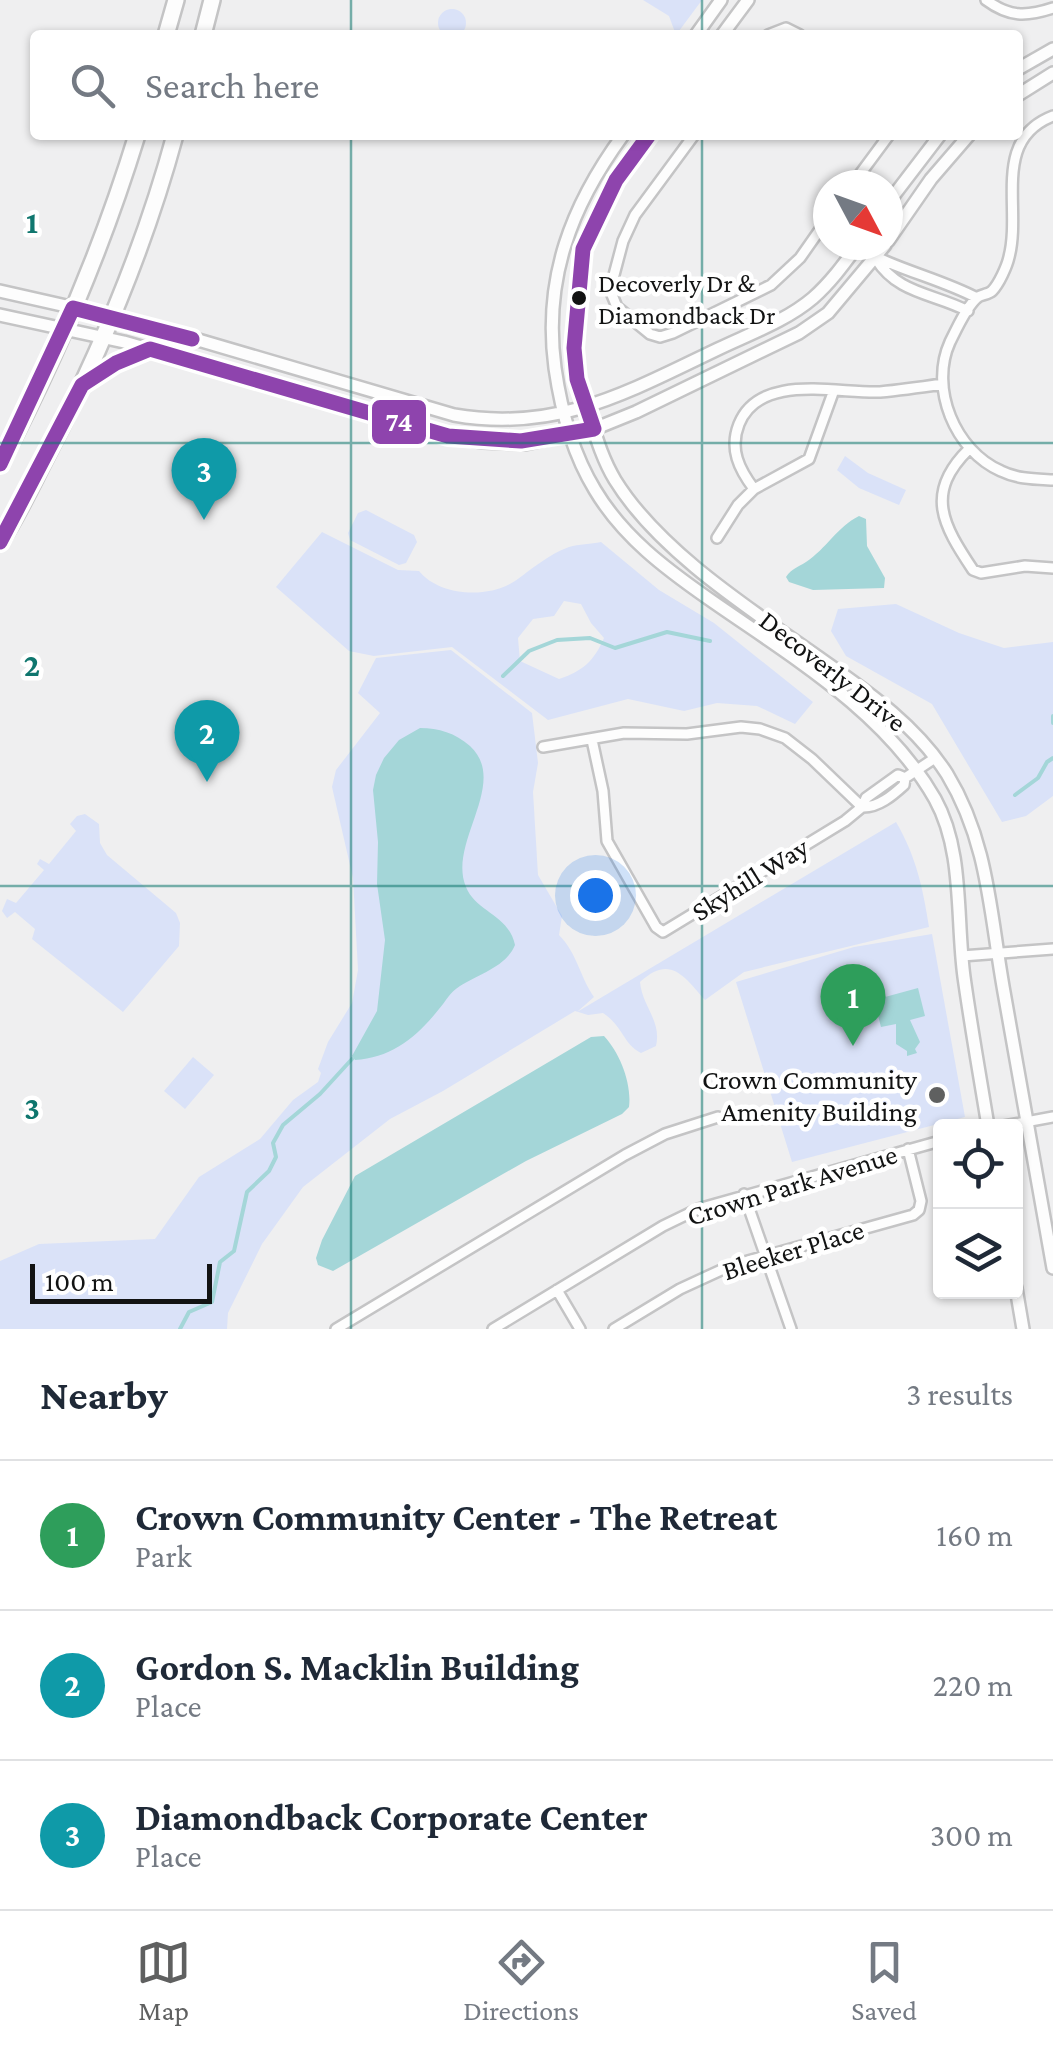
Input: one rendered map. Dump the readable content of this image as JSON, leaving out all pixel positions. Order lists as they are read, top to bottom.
{
  "streets": {
    "street": [
      "Decoverly Drive",
      "Skyhill Way",
      "Crown Park Avenue",
      "Bleeker Place"
    ]
  },
  "crossings": [
    ["Decoverly Drive", "Skyhill Way"],
    ["Crown Park Avenue", "Bleeker Place"]
  ],
  "places": ["Decoverly Dr & Diamondback Dr", "Crown Community Amenity Building"],
  "lines": ["transit line 74"],
  "scale_bar": "100 m",
  "north": "bottom right",
  "page": {
    "search": "Search here",
    "pins": ["3", "2", "1"],
    "scale": "100 m",
    "heading": ["Nearby", "3 results"],
    "list": [
      {
        "mark": "1",
        "name": "Crown Community Center - The Retreat",
        "note": "Park",
        "value": "160 m"
      },
      {
        "mark": "2",
        "name": "Gordon S. Macklin Building",
        "note": "Place",
        "value": "220 m"
      },
      {
        "mark": "3",
        "name": "Diamondback Corporate Center",
        "note": "Place",
        "value": "300 m"
      }
    ],
    "nav": ["Map", "Directions", "Saved"]
  },
  "grid": {
    "rows": ["1", "2", "3"]
  }
}
